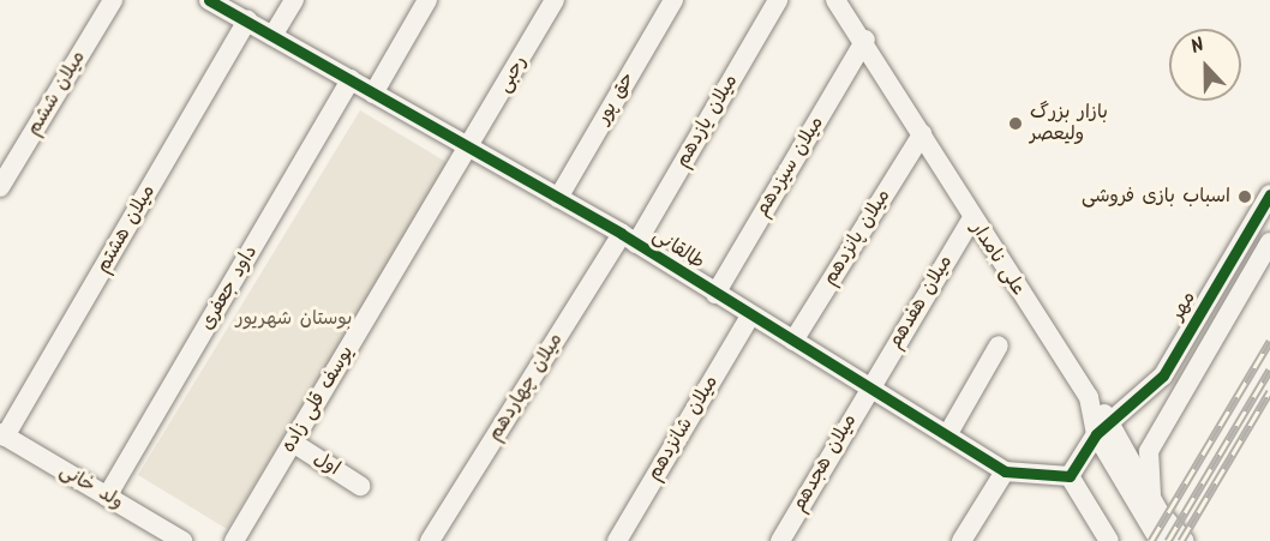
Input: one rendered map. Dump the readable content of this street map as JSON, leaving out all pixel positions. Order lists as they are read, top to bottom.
{
  "streets": {
    "street": [
      "رحبی",
      "میلان ششم",
      "حق پور",
      "میلان یازدهم",
      "میلان سیزدهم",
      "میلان هشتم",
      "میلان پانزدهم",
      "طالقانی",
      "علی نامدار",
      "داود جعفری",
      "میلان هفدهم",
      "مهر",
      "میلان چهاردهم",
      "یوسف قلی زاده",
      "میلان شانزدهم",
      "میلان هجدهم",
      "اول",
      "ولد خانی"
    ]
  },
  "crossings": [
    ["رحبی", "طالقانی"],
    ["رحبی", "یوسف قلی زاده"],
    ["حق پور", "طالقانی"],
    ["میلان یازدهم", "طالقانی"],
    ["میلان یازدهم", "میلان چهاردهم"],
    ["میلان سیزدهم", "طالقانی"],
    ["میلان سیزدهم", "علی نامدار"],
    ["میلان هشتم", "طالقانی"],
    ["میلان هشتم", "ولد خانی"],
    ["میلان پانزدهم", "طالقانی"],
    ["میلان پانزدهم", "علی نامدار"],
    ["طالقانی", "داود جعفری"],
    ["طالقانی", "میلان هفدهم"],
    ["طالقانی", "میلان چهاردهم"],
    ["طالقانی", "یوسف قلی زاده"],
    ["طالقانی", "میلان شانزدهم"],
    ["طالقانی", "میلان هجدهم"],
    ["علی نامدار", "میلان هفدهم"],
    ["داود جعفری", "ولد خانی"],
    ["میلان هفدهم", "میلان هجدهم"],
    ["یوسف قلی زاده", "اول"]
  ],
  "parks": ["بوستان شهریور"],
  "places": ["بازار بزرگ ولیعصر", "اسباب بازی فروشی"],
  "north": "top"
}
